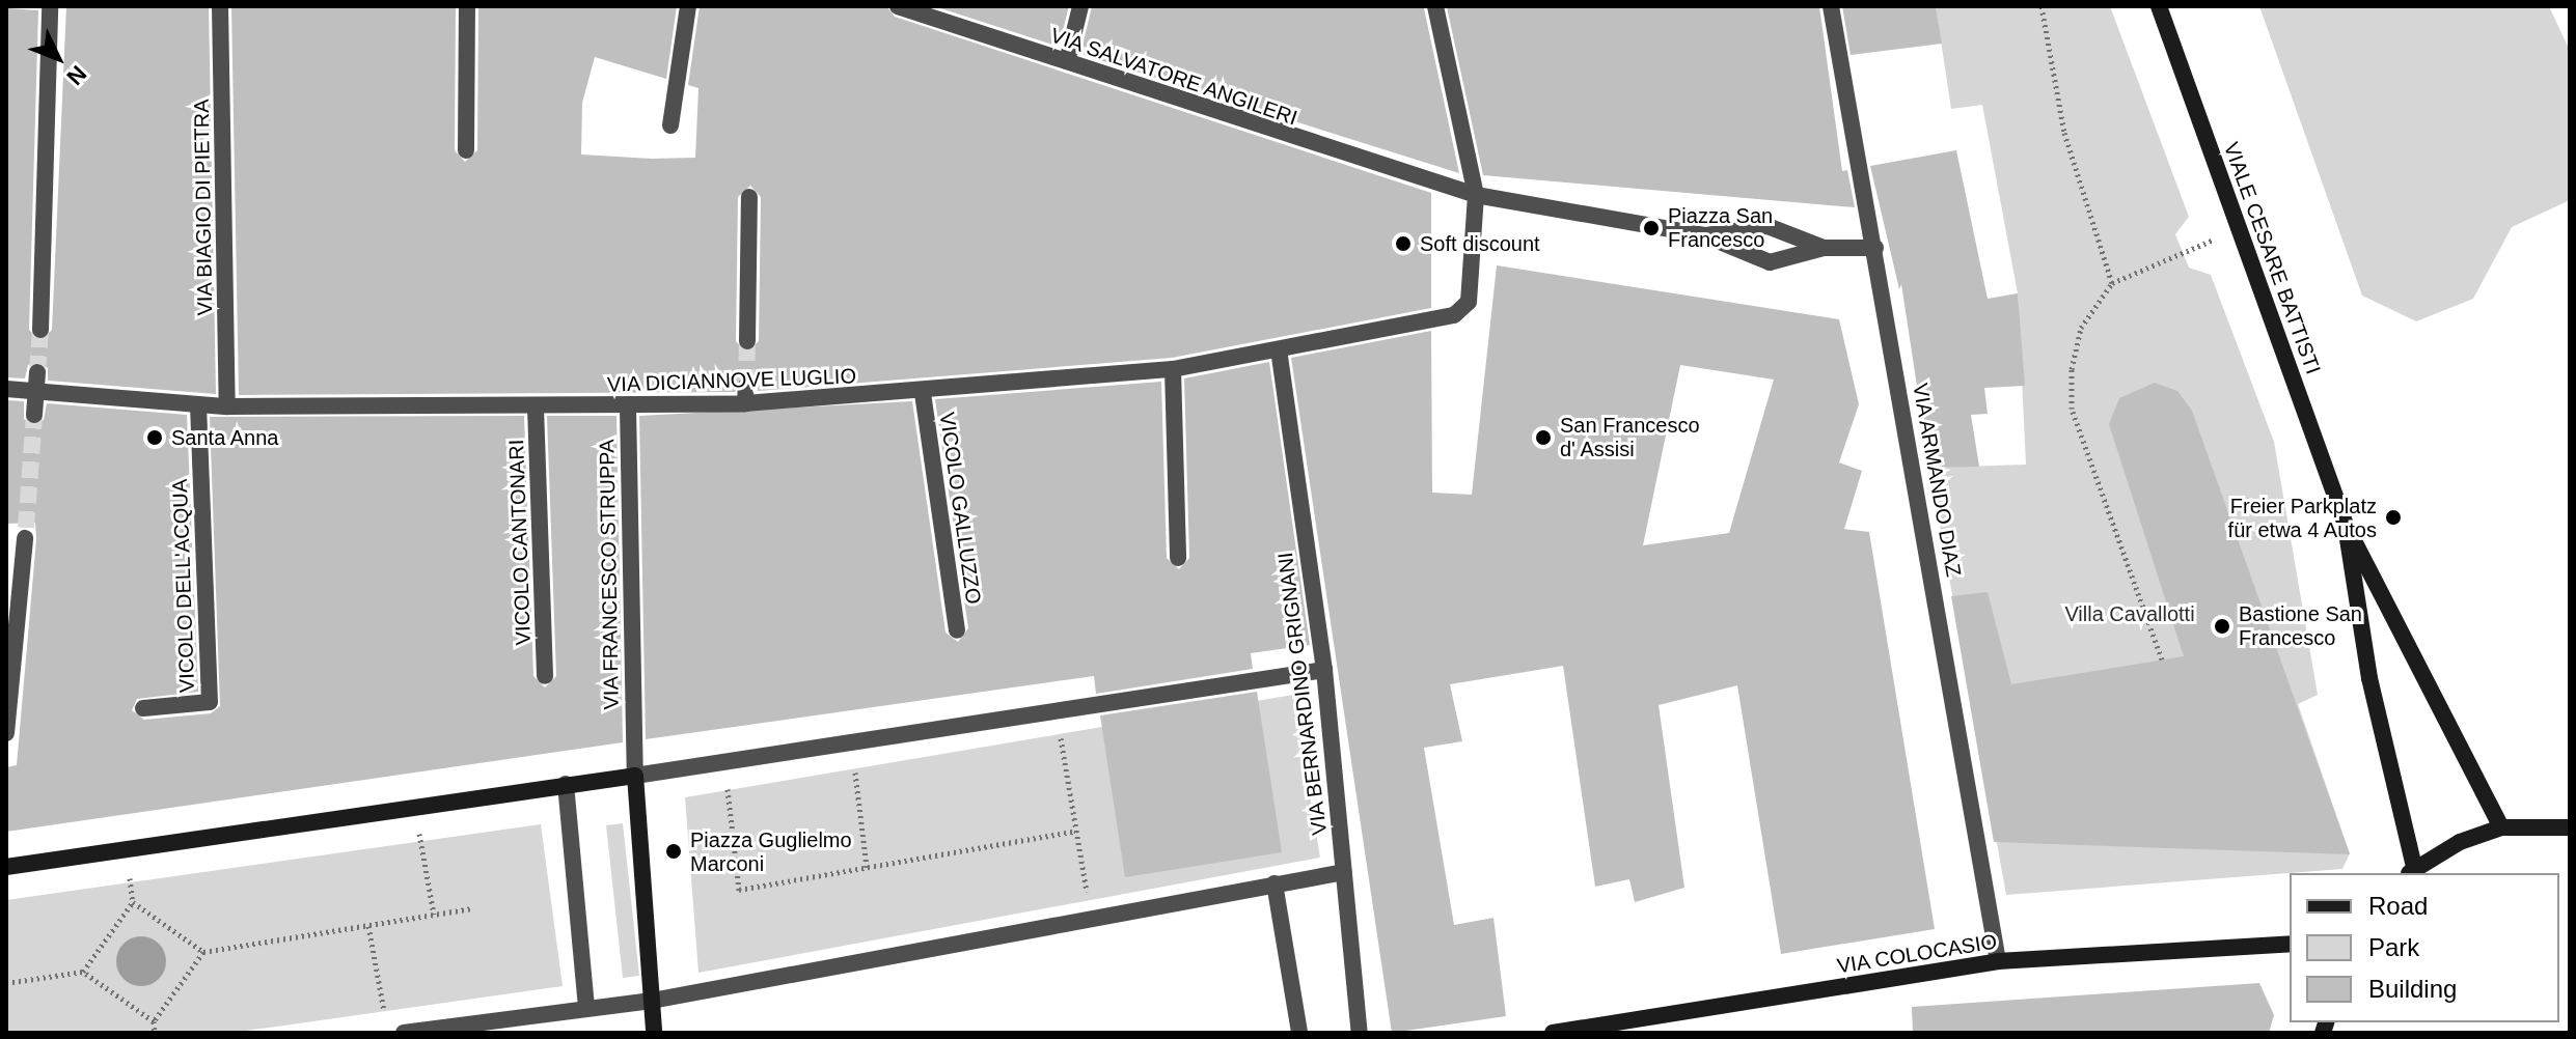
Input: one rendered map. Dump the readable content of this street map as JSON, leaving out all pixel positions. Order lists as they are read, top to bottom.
{
  "streets": {
    "street": [
      "VIA SALVATORE ANGILERI",
      "VIA BIAGIO DI PIETRA",
      "VIALE CESARE BATTISTI",
      "VIA DICIANNOVE LUGLIO",
      "VIA ARMANDO DIAZ",
      "VICOLO GALLUZZO",
      "VICOLO CANTONARI",
      "VIA FRANCESCO STRUPPA",
      "VICOLO DELL'ACQUA",
      "VIA BERNARDINO GRIGNANI",
      "VIA COLOCASIO"
    ]
  },
  "crossings": [
    ["VIA SALVATORE ANGILERI", "VIA DICIANNOVE LUGLIO"],
    ["VIA BIAGIO DI PIETRA", "VIA DICIANNOVE LUGLIO"],
    ["VIA DICIANNOVE LUGLIO", "VICOLO GALLUZZO"],
    ["VIA DICIANNOVE LUGLIO", "VICOLO CANTONARI"],
    ["VIA DICIANNOVE LUGLIO", "VIA FRANCESCO STRUPPA"],
    ["VIA DICIANNOVE LUGLIO", "VICOLO DELL'ACQUA"],
    ["VIA DICIANNOVE LUGLIO", "VIA BERNARDINO GRIGNANI"],
    ["VIA ARMANDO DIAZ", "VIA COLOCASIO"]
  ],
  "parks": ["Villa Cavallotti"],
  "places": [
    "Piazza San Francesco",
    "Soft discount",
    "Santa Anna",
    "San Francesco d' Assisi",
    "Freier Parkplatz für etwa 4 Autos",
    "Bastione San Francesco",
    "Piazza Guglielmo Marconi"
  ],
  "legend": ["Road", "Park", "Building"],
  "north": "bottom right"
}
